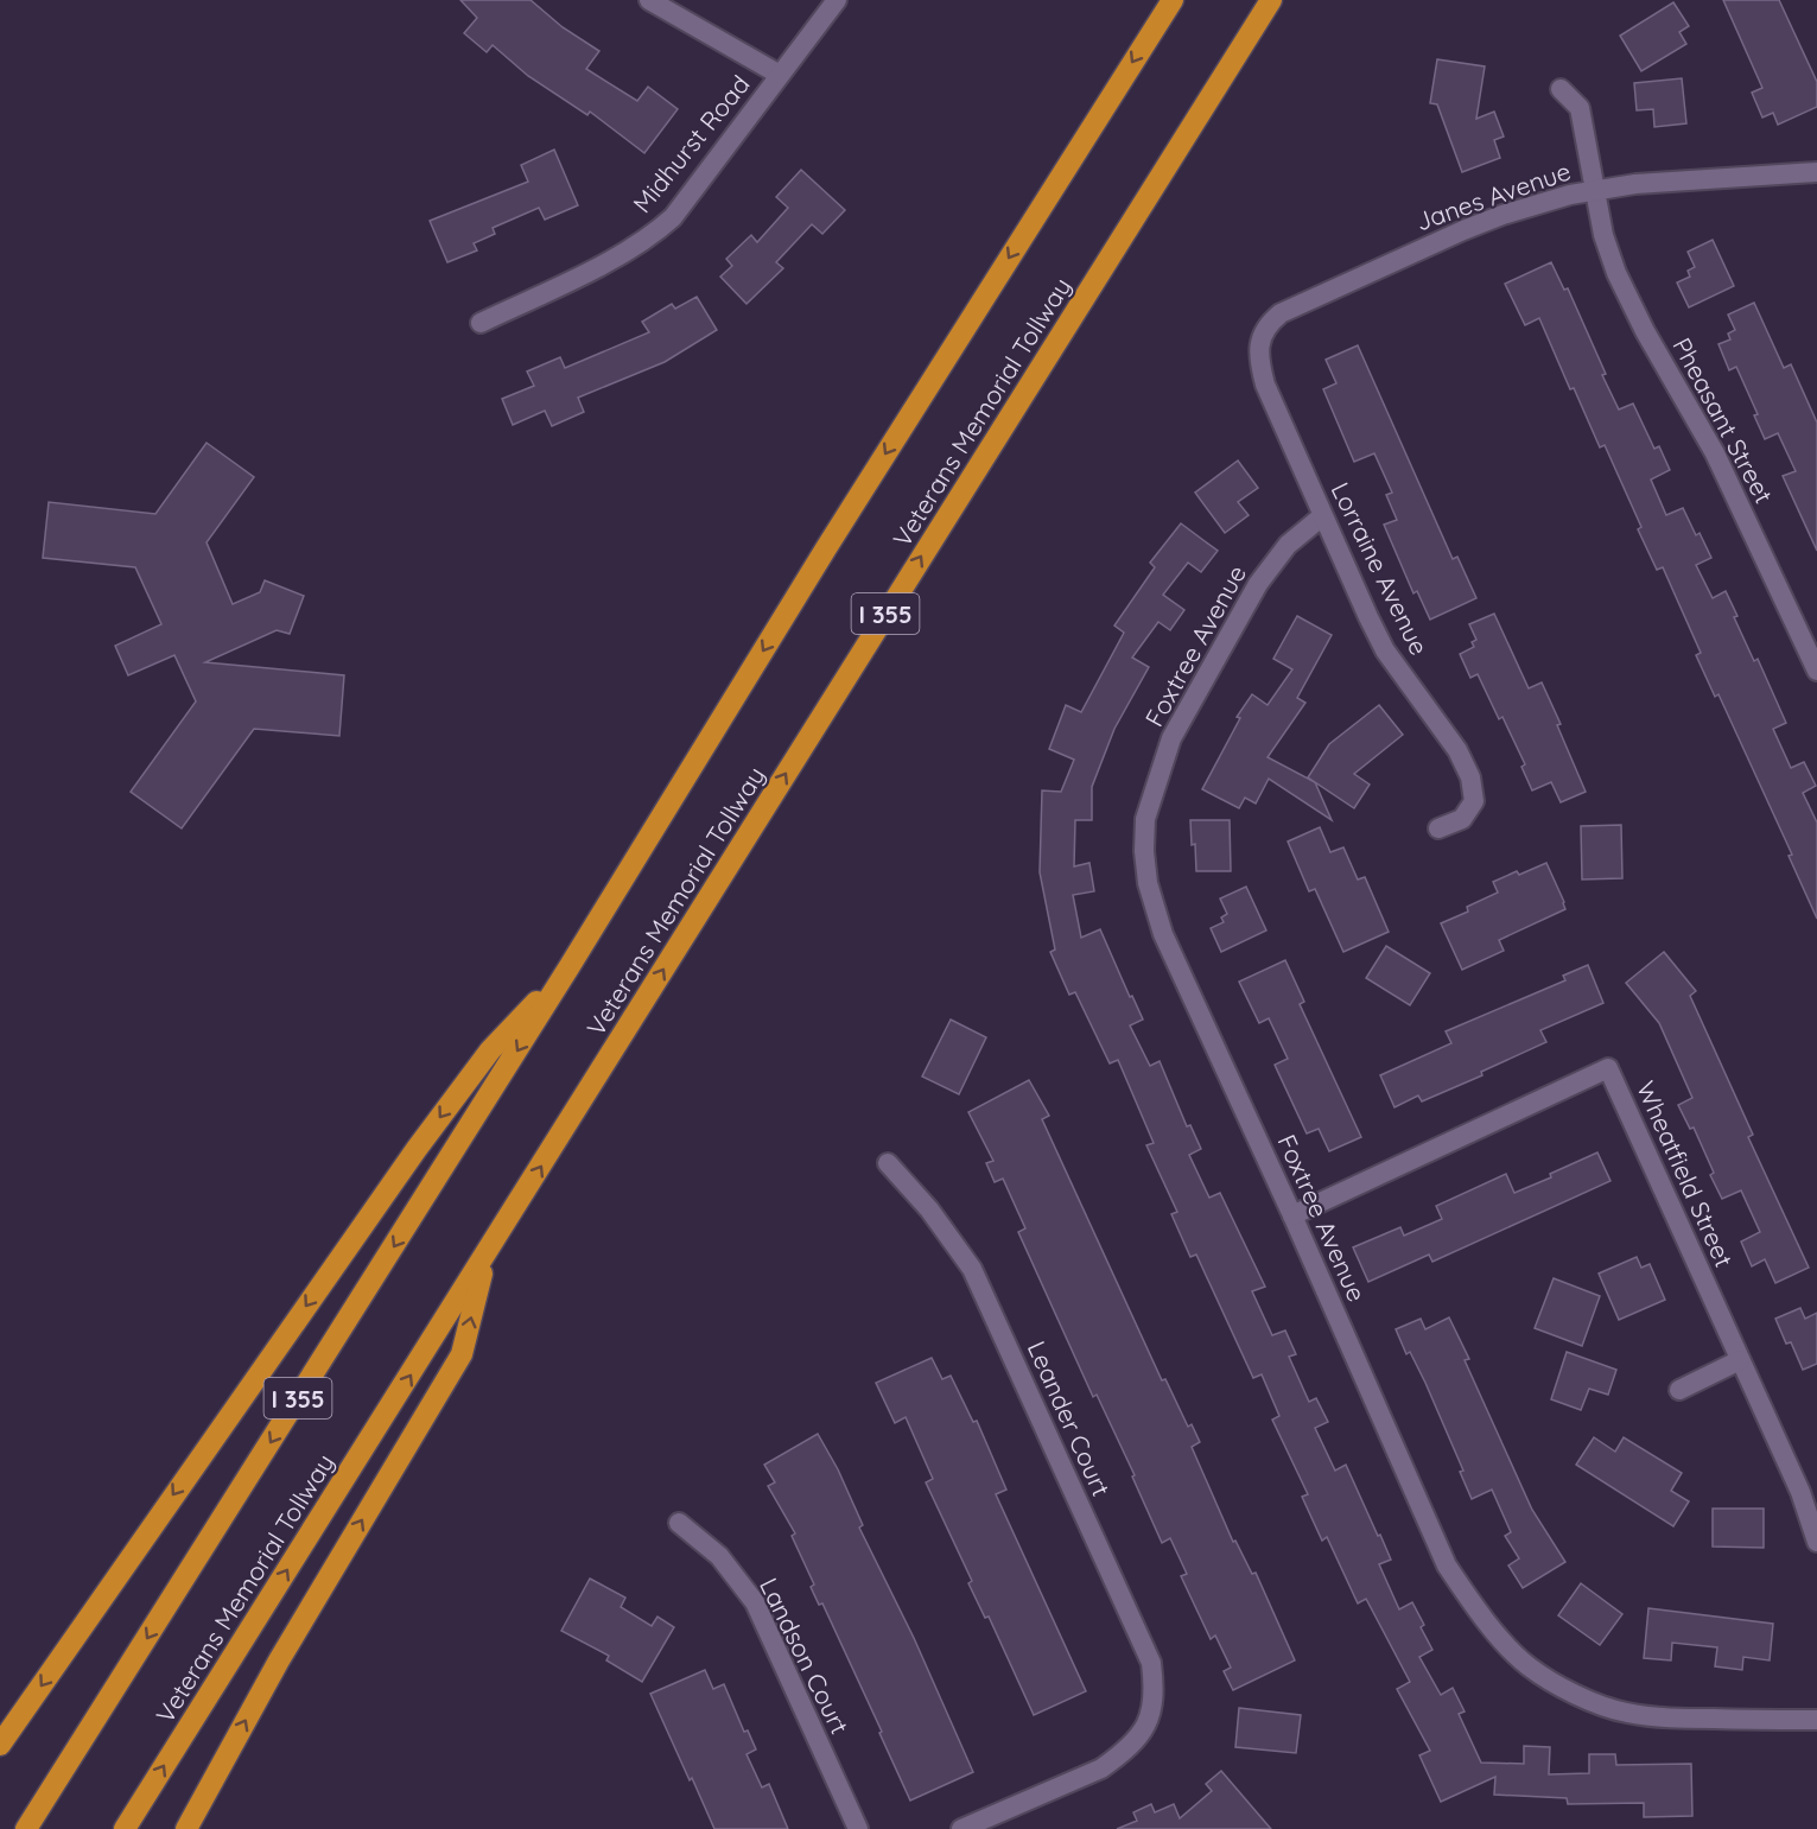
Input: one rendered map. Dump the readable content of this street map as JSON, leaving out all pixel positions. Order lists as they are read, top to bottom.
{
  "streets": {
    "highway": ["Veterans Memorial Tollway", "I 355"],
    "street": [
      "Midhurst Road",
      "Janes Avenue",
      "Pheasant Street",
      "Lorraine Avenue",
      "Foxtree Avenue",
      "Wheatfield Street",
      "Leander Court",
      "Landson Court"
    ]
  },
  "crossings": [
    ["Janes Avenue", "Pheasant Street"],
    ["Janes Avenue", "Lorraine Avenue"],
    ["Lorraine Avenue", "Foxtree Avenue"],
    ["Foxtree Avenue", "Wheatfield Street"]
  ]
}
